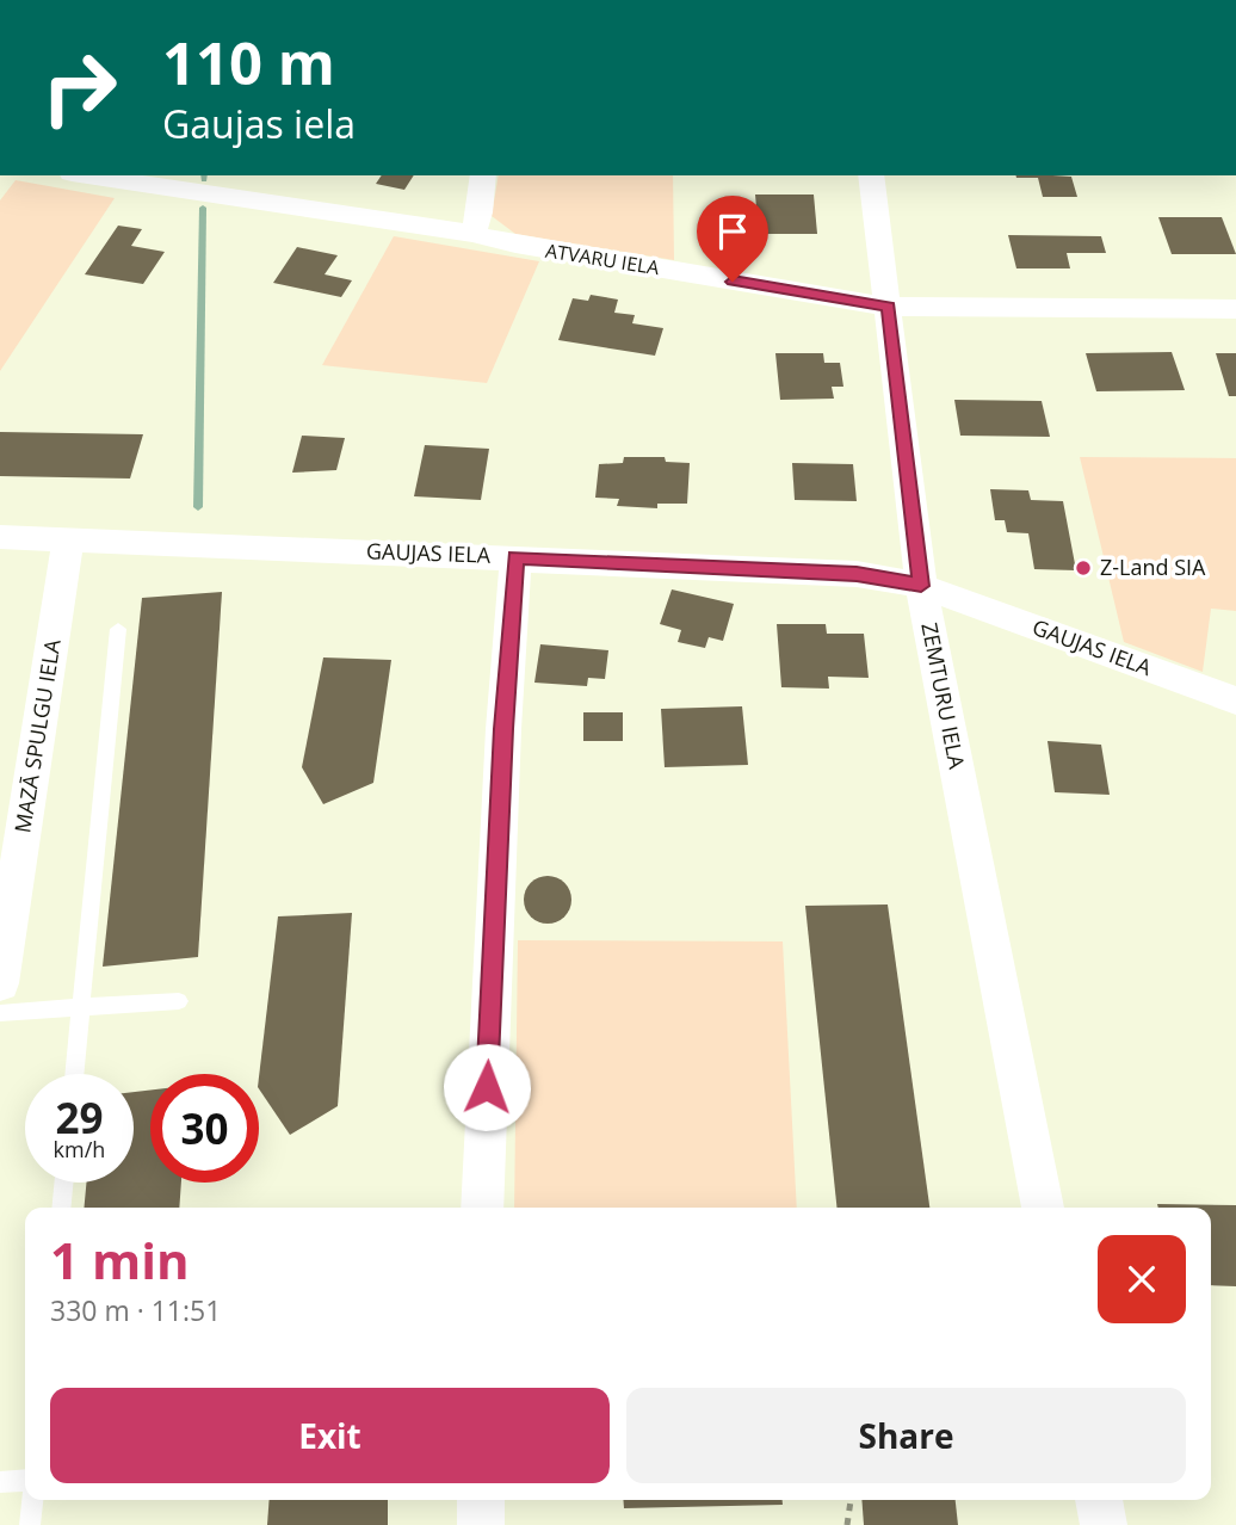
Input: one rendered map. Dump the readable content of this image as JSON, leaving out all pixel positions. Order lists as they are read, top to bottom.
{
  "streets": {
    "street": [
      "ATVARU IELA",
      "GAUJAS IELA",
      "ZEMTURU IELA",
      "MAZĀ SPULGU IELA"
    ]
  },
  "crossings": [
    ["ATVARU IELA", "ZEMTURU IELA"],
    ["GAUJAS IELA", "ZEMTURU IELA"],
    ["GAUJAS IELA", "MAZĀ SPULGU IELA"]
  ],
  "places": ["Z-Land SIA"],
  "page": {
    "turn": ["110 m", "Gaujas iela"],
    "speed": "29 km/h",
    "limit": "30",
    "heading": ["1 min", "330 m · 11:51"],
    "buttons": ["Exit", "Share"]
  }
}
